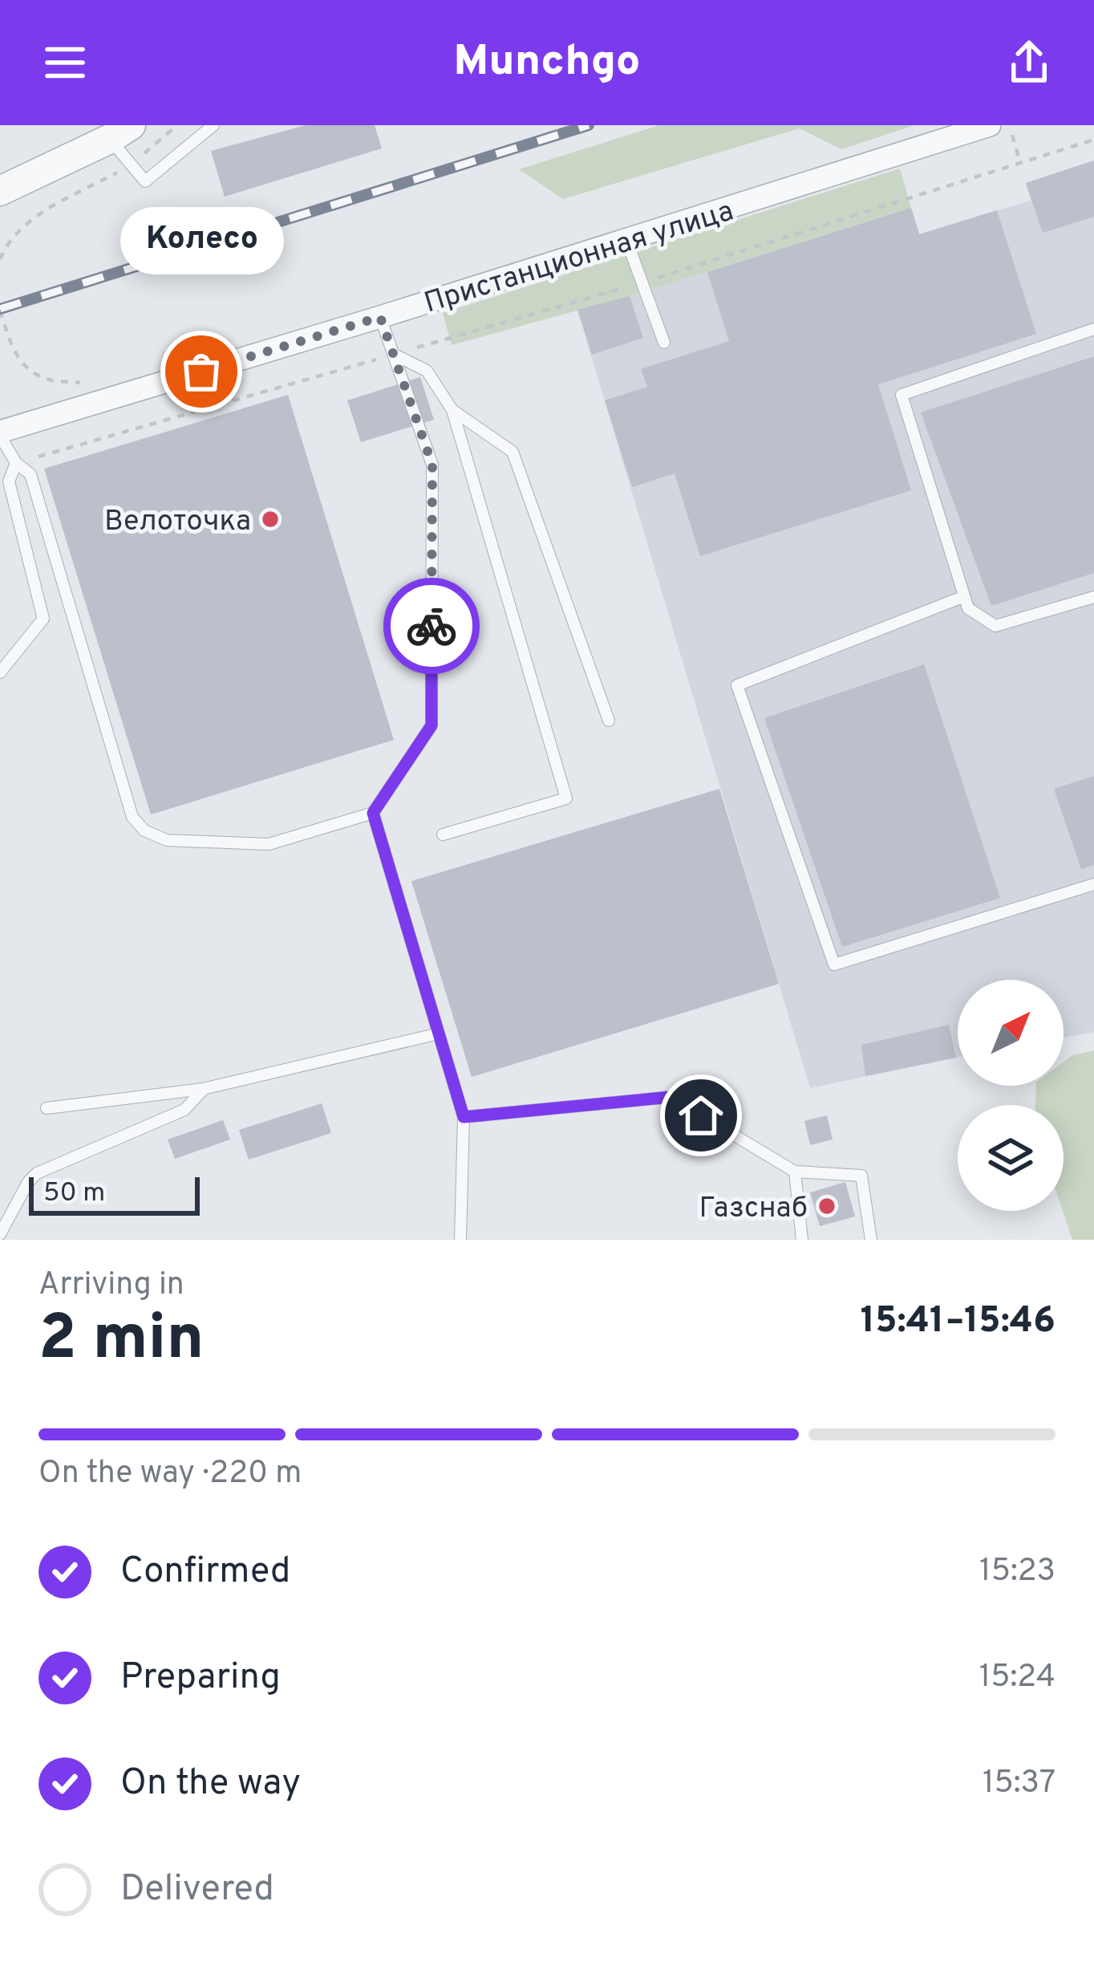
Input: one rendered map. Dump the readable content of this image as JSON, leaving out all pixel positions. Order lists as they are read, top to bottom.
{
  "streets": {
    "street": ["Пристанционная улица"]
  },
  "places": ["Колесо", "Велоточка", "Газснаб"],
  "scale_bar": "50 m",
  "north": "top right",
  "page": {
    "header": "Munchgo",
    "bubble": "Колесо",
    "scale": "50 m",
    "heading": ["2 min", "Arriving in", "15:41–15:46"],
    "bar": "On the way · 220 m",
    "list": [
      ["Confirmed", "15:23"],
      ["Preparing", "15:24"],
      ["On the way", "15:37"],
      "Delivered"
    ]
  }
}
